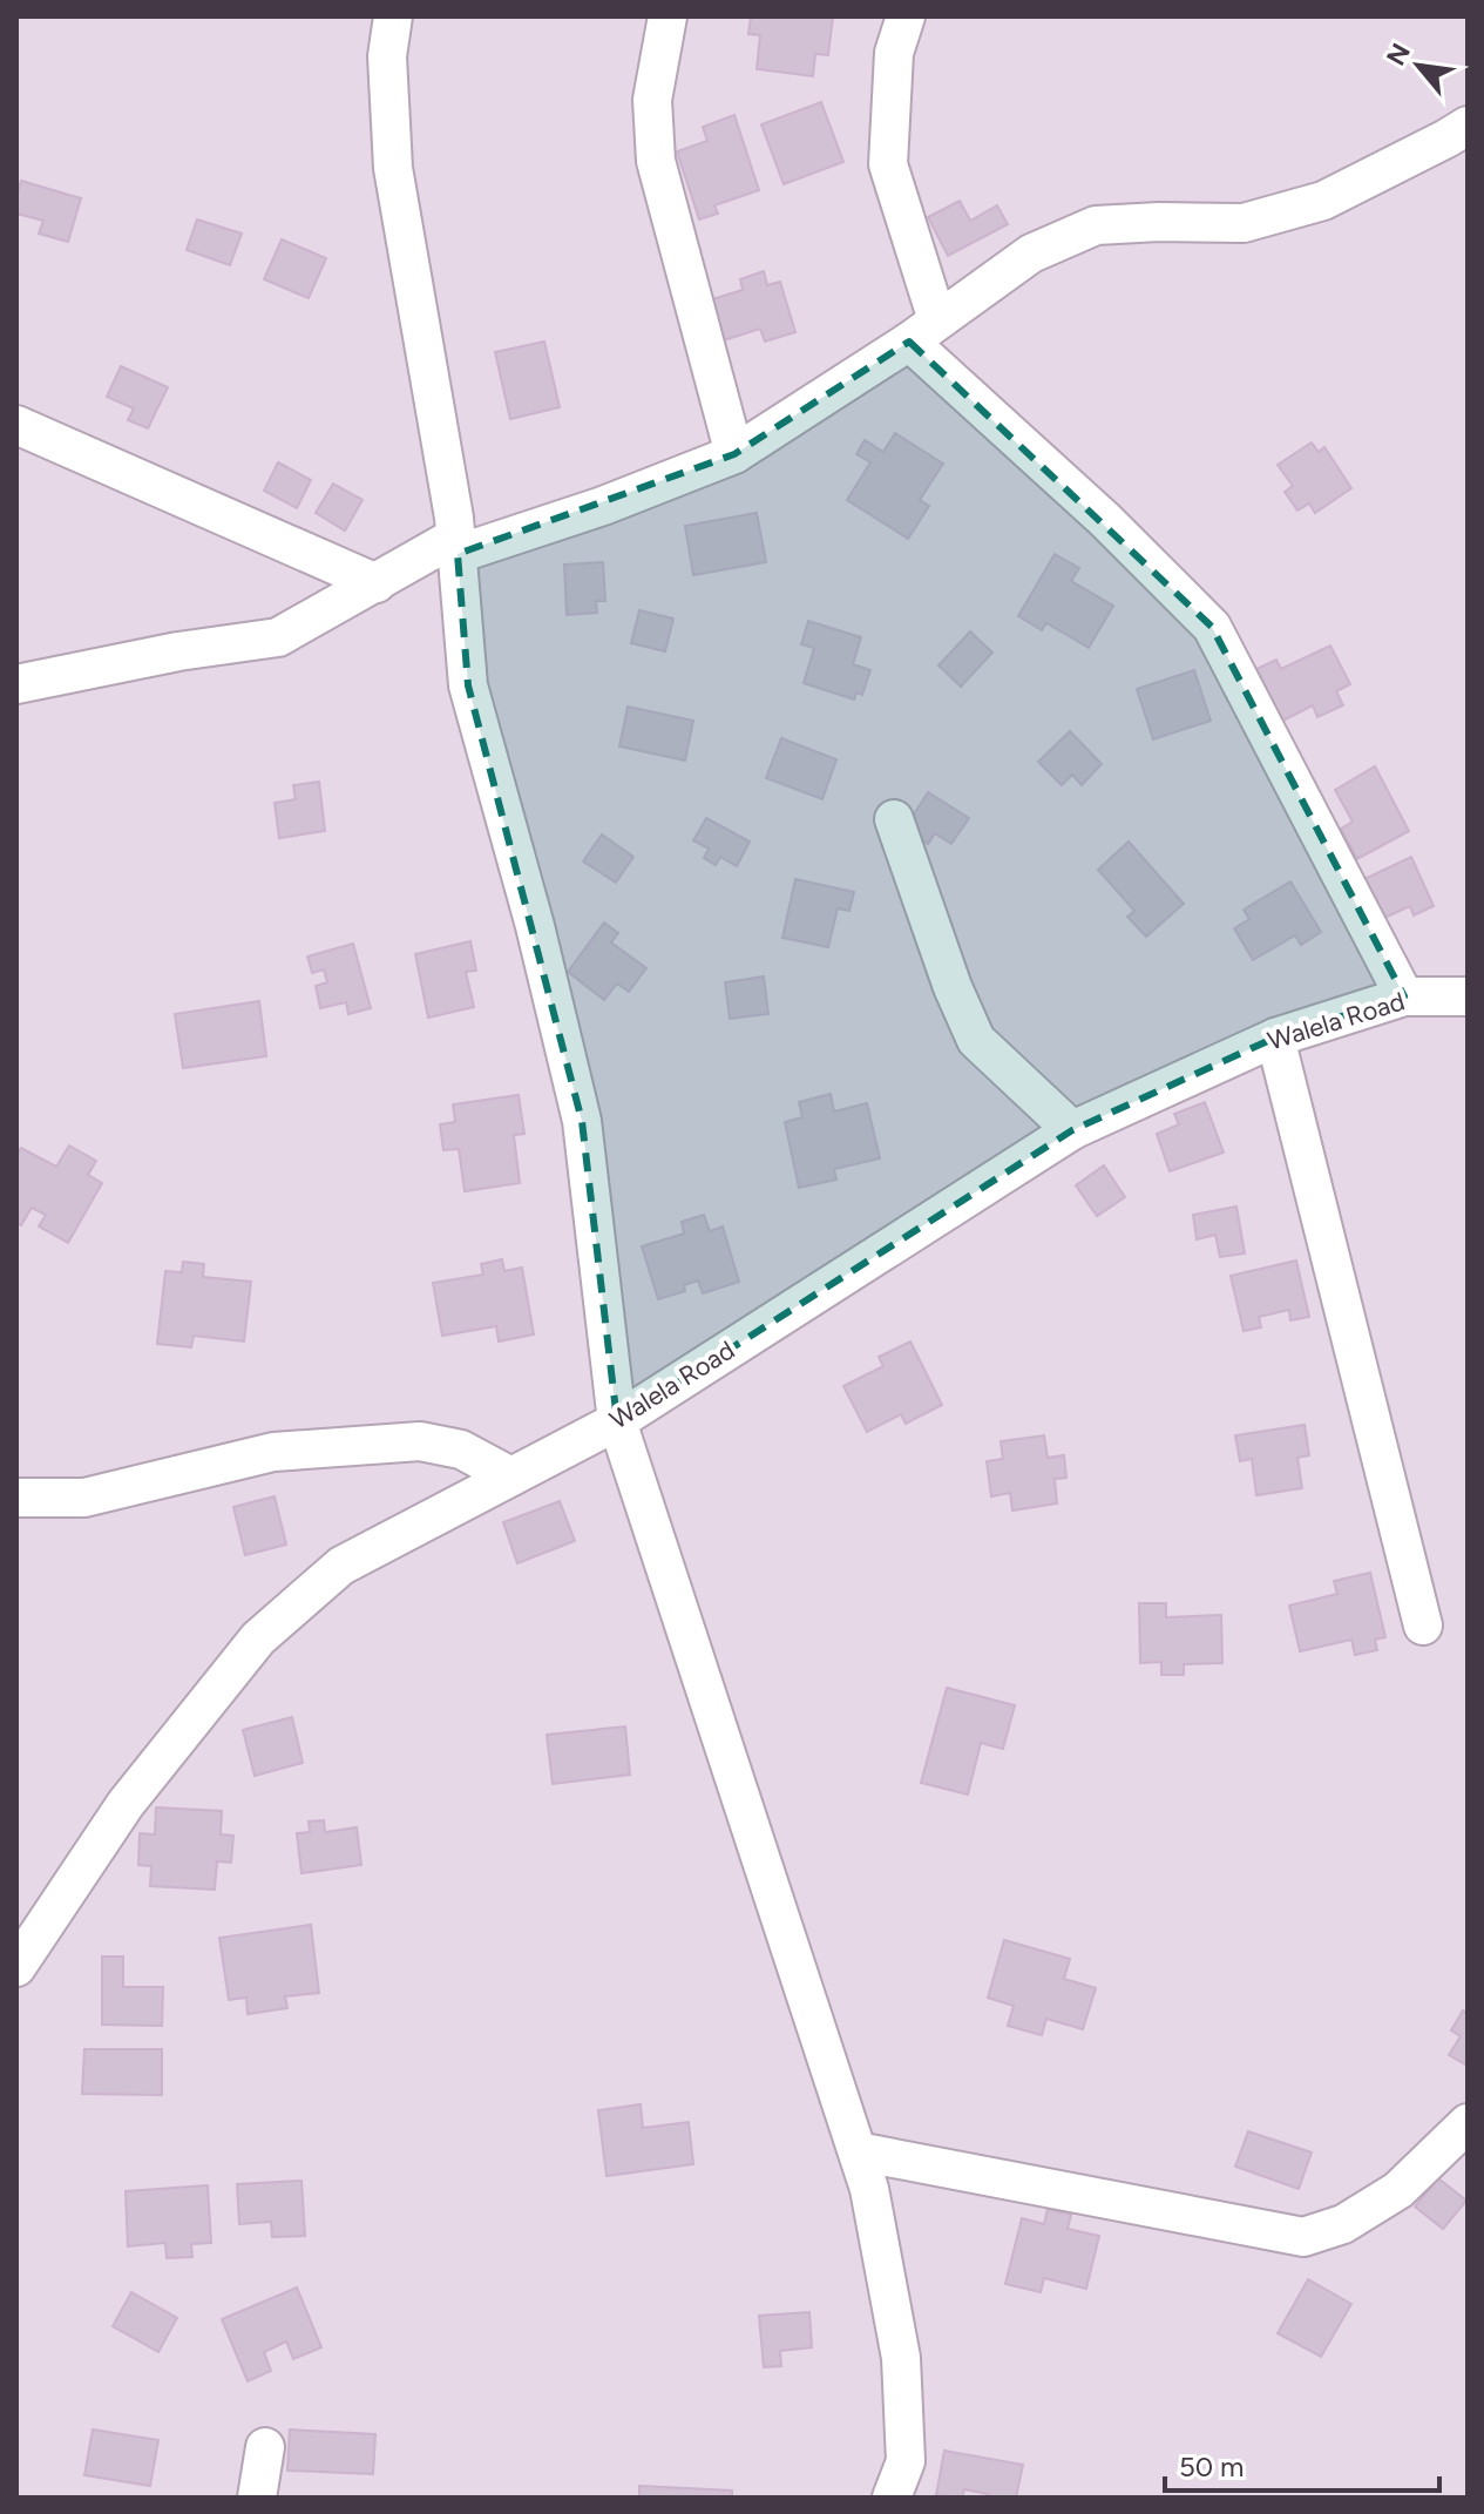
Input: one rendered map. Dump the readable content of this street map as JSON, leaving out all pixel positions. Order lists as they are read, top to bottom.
{
  "streets": {
    "street": ["Walela Road"]
  },
  "scale_bar": "50 m",
  "north": "top left"
}
